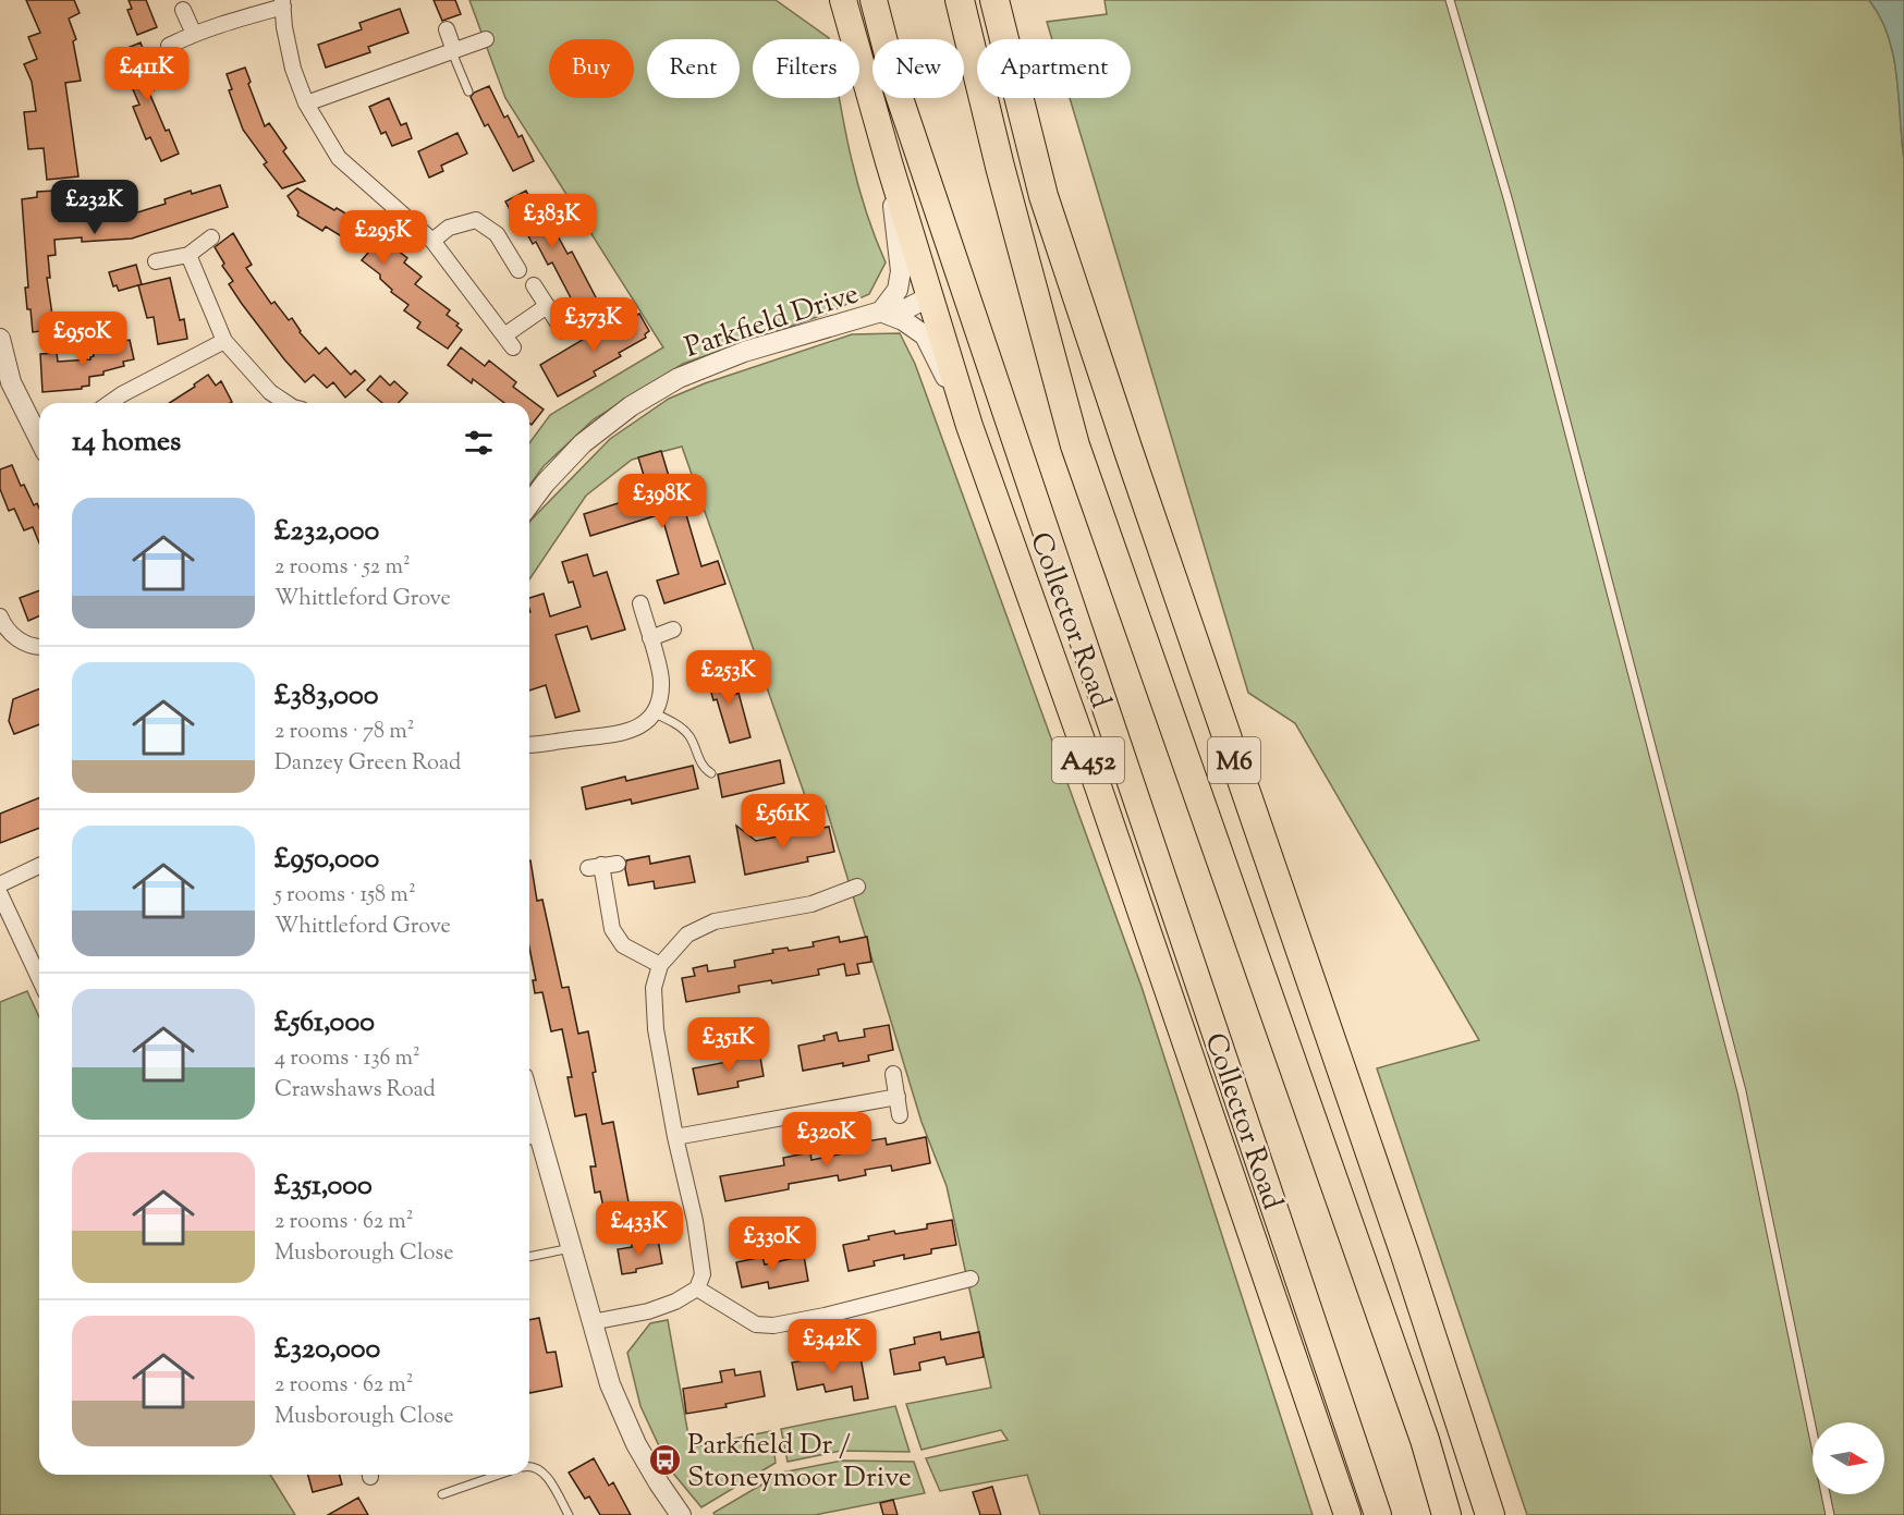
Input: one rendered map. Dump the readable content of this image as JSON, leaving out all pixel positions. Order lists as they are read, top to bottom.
{
  "streets": {
    "highway": ["Collector Road", "A452", "M6"],
    "street": ["Parkfield Drive"]
  },
  "crossings": [
    ["Parkfield Drive", "Collector Road"]
  ],
  "places": {
    "bus stop": ["Parkfield Dr / Stoneymoor Drive"]
  },
  "north": "right",
  "page": {
    "chip": [
      "Buy",
      "Rent",
      "Filters",
      "New",
      "Apartment"
    ],
    "price": [
      "£411K",
      "£232K",
      "£383K",
      "£295K",
      "£373K",
      "£950K",
      "£398K",
      "£253K",
      "£561K",
      "£351K",
      "£320K",
      "£433K",
      "£330K",
      "£342K"
    ],
    "heading": "14 homes",
    "list": [
      {
        "name": "£232,000",
        "note": "2 rooms · 52 m² · Whittleford Grove"
      },
      {
        "name": "£383,000",
        "note": "2 rooms · 78 m² · Danzey Green Road"
      },
      {
        "name": "£950,000",
        "note": "5 rooms · 158 m² · Whittleford Grove"
      },
      {
        "name": "£561,000",
        "note": "4 rooms · 136 m² · Crawshaws Road"
      },
      {
        "name": "£351,000",
        "note": "2 rooms · 62 m² · Musborough Close"
      },
      {
        "name": "£320,000",
        "note": "2 rooms · 62 m² · Musborough Close"
      }
    ]
  }
}
